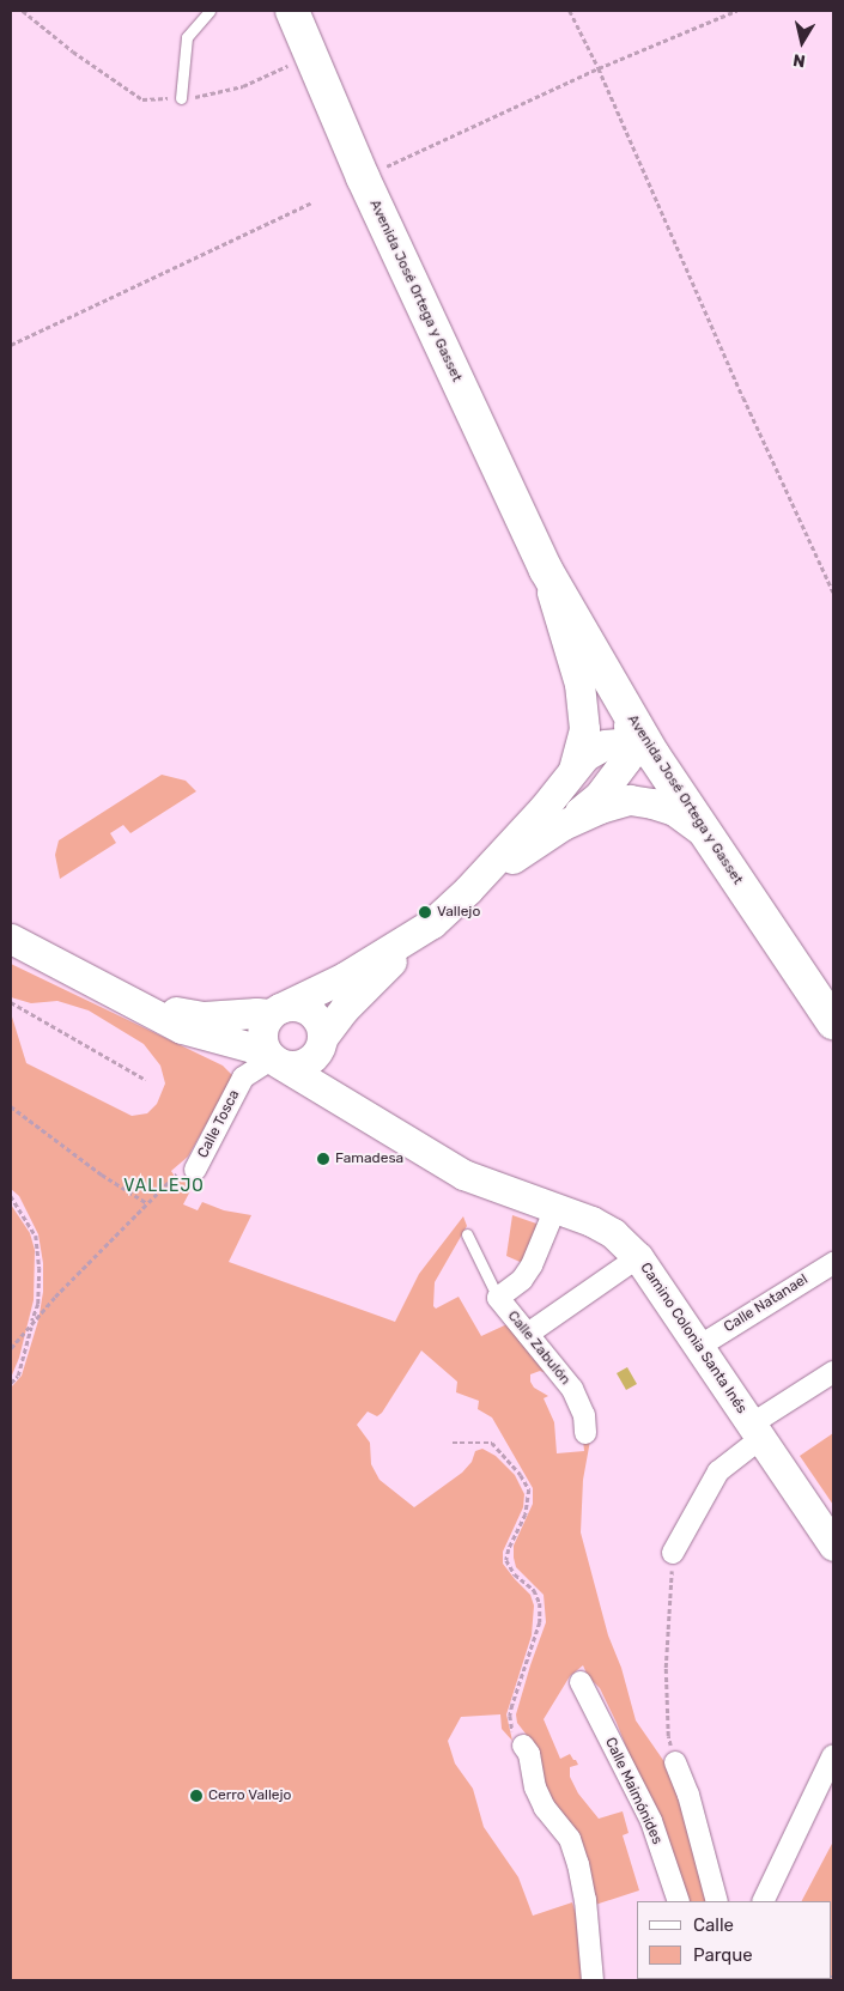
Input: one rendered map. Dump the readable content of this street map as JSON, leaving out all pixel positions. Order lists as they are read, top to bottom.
{
  "streets": {
    "main road": ["Avenida José Ortega y Gasset", "Camino Colonia Santa Inés"],
    "street": [
      "Calle Tosca",
      "Calle Natanael",
      "Calle Zabulón",
      "Calle Maimónides"
    ]
  },
  "crossings": [
    ["Avenida José Ortega y Gasset", "Camino Colonia Santa Inés"],
    ["Calle Tosca", "Camino Colonia Santa Inés"],
    ["Calle Natanael", "Camino Colonia Santa Inés"]
  ],
  "districts": ["VALLEJO"],
  "places": ["Vallejo", "Famadesa", "Cerro Vallejo"],
  "legend": ["Calle", "Parque"],
  "north": "bottom"
}
